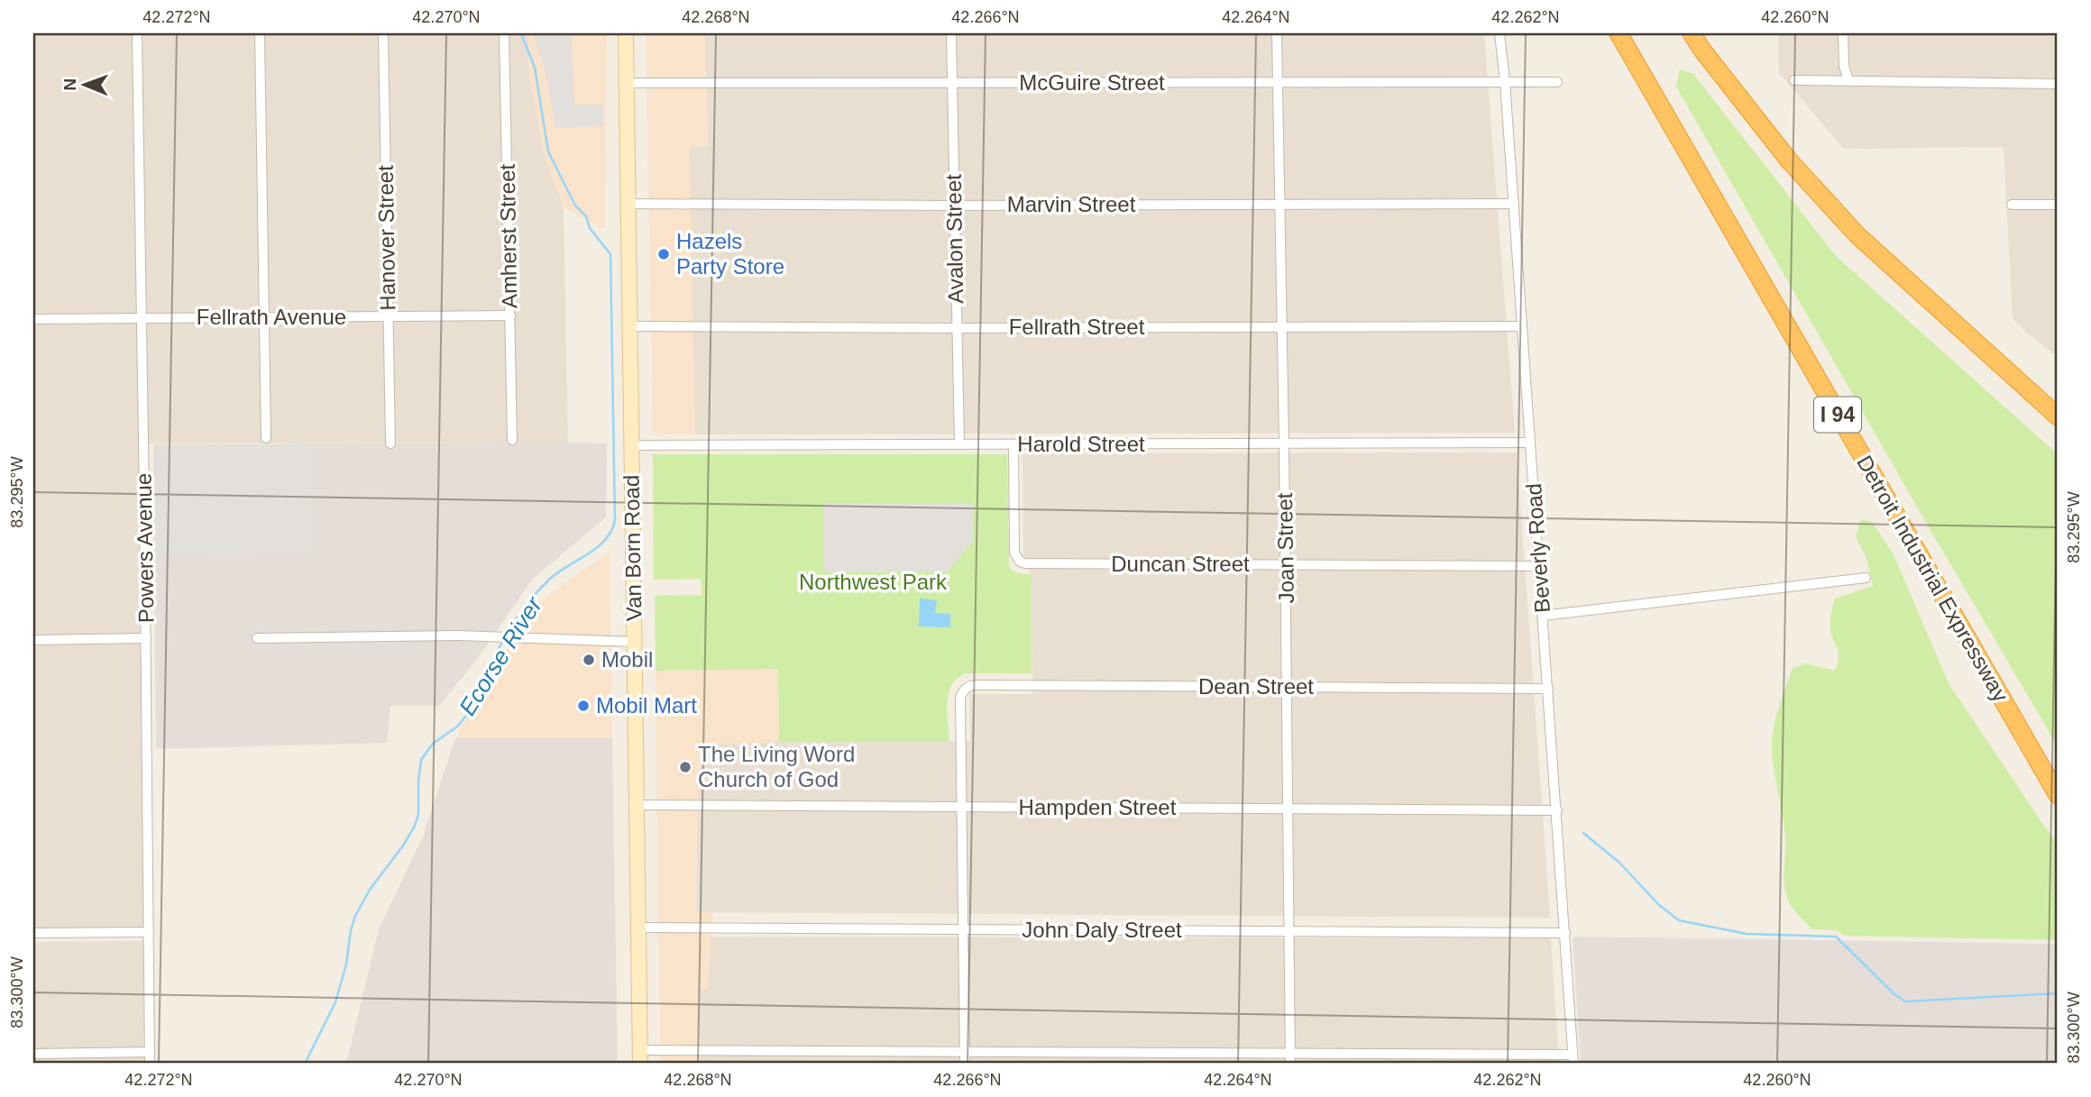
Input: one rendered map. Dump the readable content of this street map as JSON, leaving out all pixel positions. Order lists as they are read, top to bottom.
{
  "streets": {
    "highway": ["I 94", "Detroit Industrial Expressway"],
    "main road": ["Van Born Road"],
    "street": [
      "McGuire Street",
      "Marvin Street",
      "Amherst Street",
      "Hanover Street",
      "Avalon Street",
      "Fellrath Avenue",
      "Fellrath Street",
      "Harold Street",
      "Powers Avenue",
      "Joan Street",
      "Beverly Road",
      "Duncan Street",
      "Dean Street",
      "Hampden Street",
      "John Daly Street"
    ]
  },
  "crossings": [
    ["McGuire Street", "Avalon Street"],
    ["McGuire Street", "Van Born Road"],
    ["McGuire Street", "Joan Street"],
    ["McGuire Street", "Beverly Road"],
    ["Marvin Street", "Avalon Street"],
    ["Marvin Street", "Van Born Road"],
    ["Marvin Street", "Joan Street"],
    ["Marvin Street", "Beverly Road"],
    ["Amherst Street", "Fellrath Avenue"],
    ["Hanover Street", "Fellrath Avenue"],
    ["Avalon Street", "Fellrath Street"],
    ["Avalon Street", "Harold Street"],
    ["Fellrath Avenue", "Powers Avenue"],
    ["Fellrath Street", "Van Born Road"],
    ["Fellrath Street", "Joan Street"],
    ["Fellrath Street", "Beverly Road"],
    ["Harold Street", "Van Born Road"],
    ["Harold Street", "Joan Street"],
    ["Harold Street", "Beverly Road"],
    ["Harold Street", "Duncan Street"],
    ["Van Born Road", "Hampden Street"],
    ["Van Born Road", "John Daly Street"],
    ["Joan Street", "Duncan Street"],
    ["Joan Street", "Dean Street"],
    ["Joan Street", "Hampden Street"],
    ["Joan Street", "John Daly Street"],
    ["Beverly Road", "Duncan Street"],
    ["Beverly Road", "Dean Street"],
    ["Beverly Road", "Hampden Street"],
    ["Beverly Road", "John Daly Street"],
    ["Dean Street", "Hampden Street"]
  ],
  "water": ["Ecorse River"],
  "parks": ["Northwest Park"],
  "places": [
    "Hazels Party Store",
    "Mobil",
    "Mobil Mart",
    "The Living Word Church of God"
  ],
  "north": "left",
  "coordinates": [
    "42.272°N",
    "42.270°N",
    "42.268°N",
    "42.266°N",
    "42.264°N",
    "42.262°N",
    "42.260°N",
    "83.295°W",
    "83.300°W"
  ]
}
